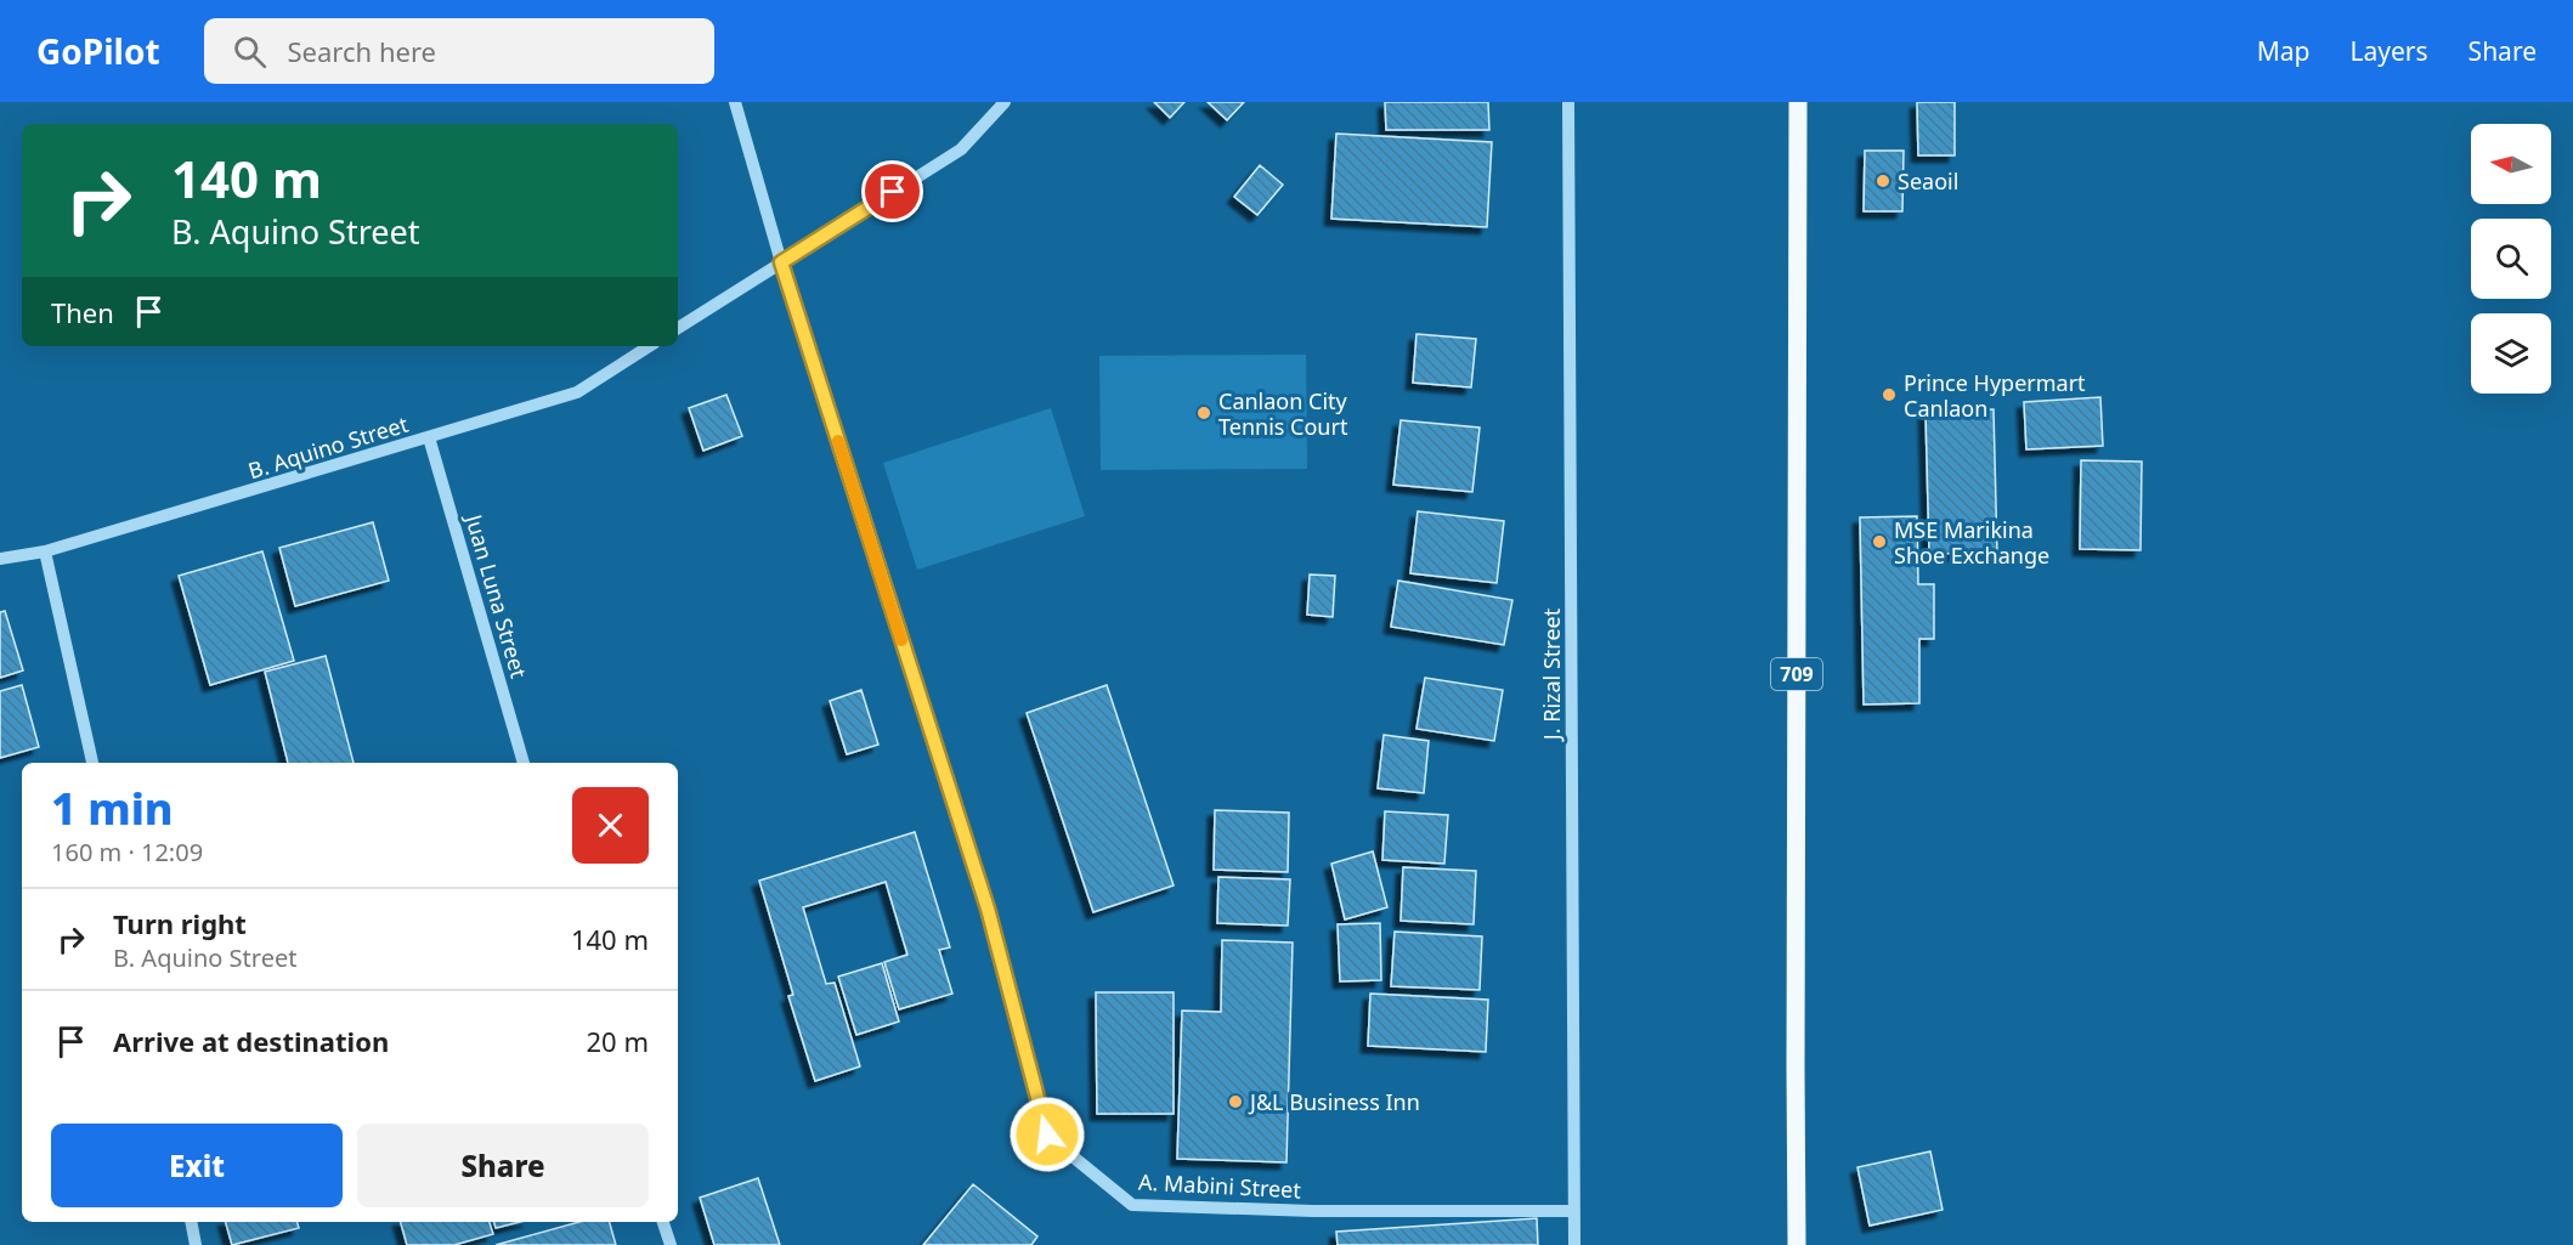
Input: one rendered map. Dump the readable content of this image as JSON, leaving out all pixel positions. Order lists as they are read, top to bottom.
{
  "streets": {
    "main road": ["709"],
    "street": [
      "B. Aquino Street",
      "Juan Luna Street",
      "J. Rizal Street",
      "A. Mabini Street"
    ]
  },
  "crossings": [
    ["B. Aquino Street", "Juan Luna Street"],
    ["J. Rizal Street", "A. Mabini Street"]
  ],
  "places": [
    "Seaoil",
    "Prince Hypermart Canlaon",
    "Canlaon City Tennis Court",
    "MSE Marikina Shoe Exchange",
    "J&L Business Inn"
  ],
  "north": "left",
  "page": {
    "header": "GoPilot",
    "search": "Search here",
    "nav": ["Map", "Layers", "Share"],
    "turn": ["140 m", "B. Aquino Street"],
    "then": "Then",
    "heading": ["1 min", "160 m · 12:09"],
    "list": [
      {
        "name": "Turn right",
        "note": "B. Aquino Street",
        "value": "140 m"
      },
      {
        "name": "Arrive at destination",
        "value": "20 m"
      }
    ],
    "buttons": ["Exit", "Share"]
  }
}
